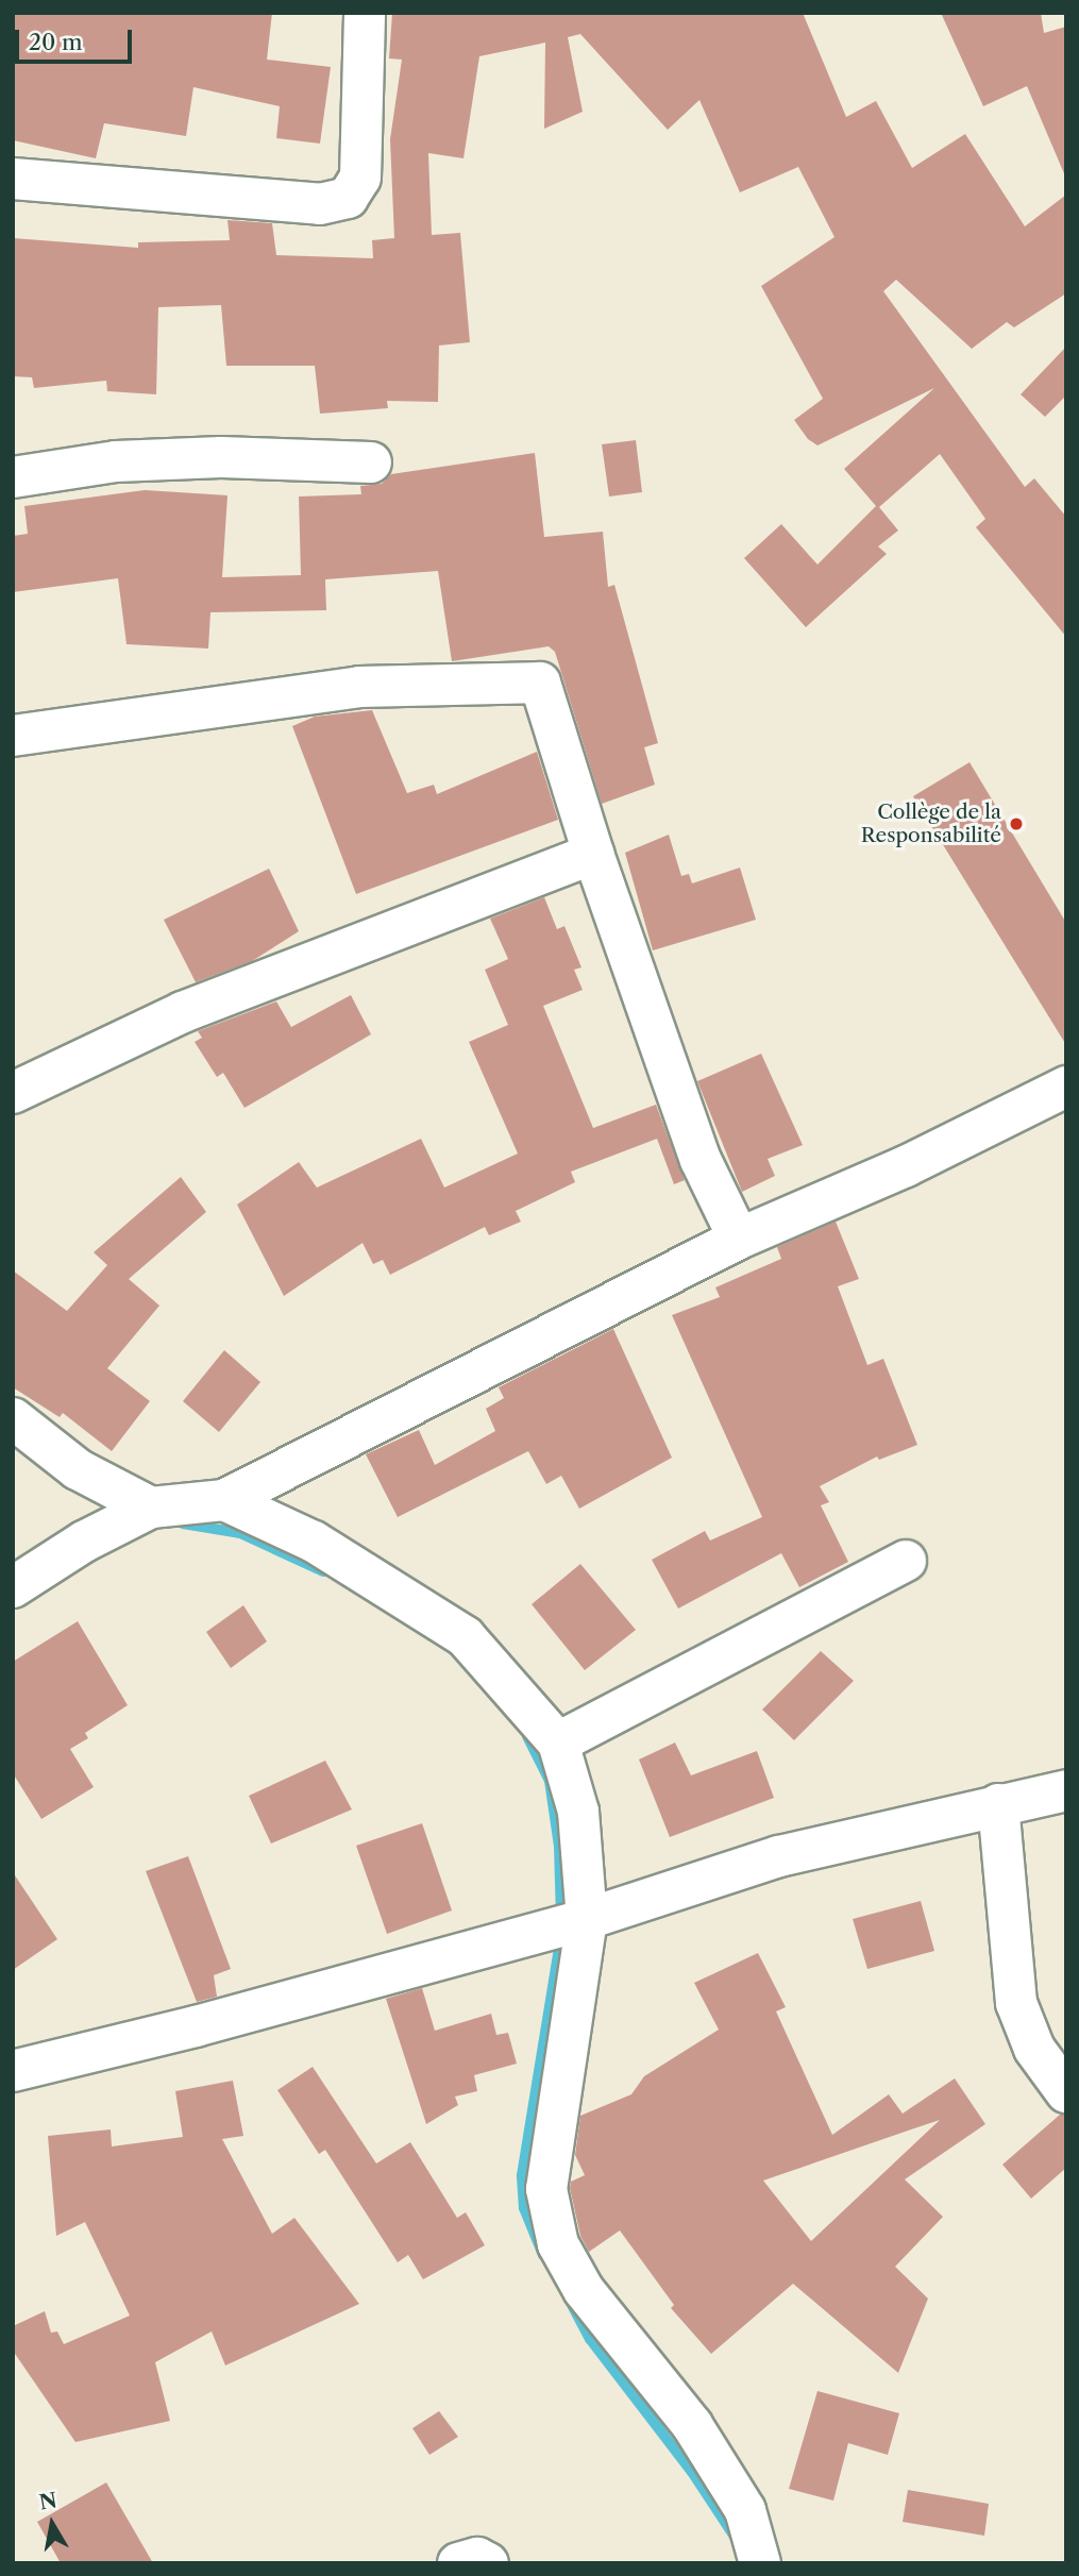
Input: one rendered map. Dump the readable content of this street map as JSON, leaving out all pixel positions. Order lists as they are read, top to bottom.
{
  "places": ["Collège de la Responsabilité"],
  "scale_bar": "20 m",
  "north": "top"
}
